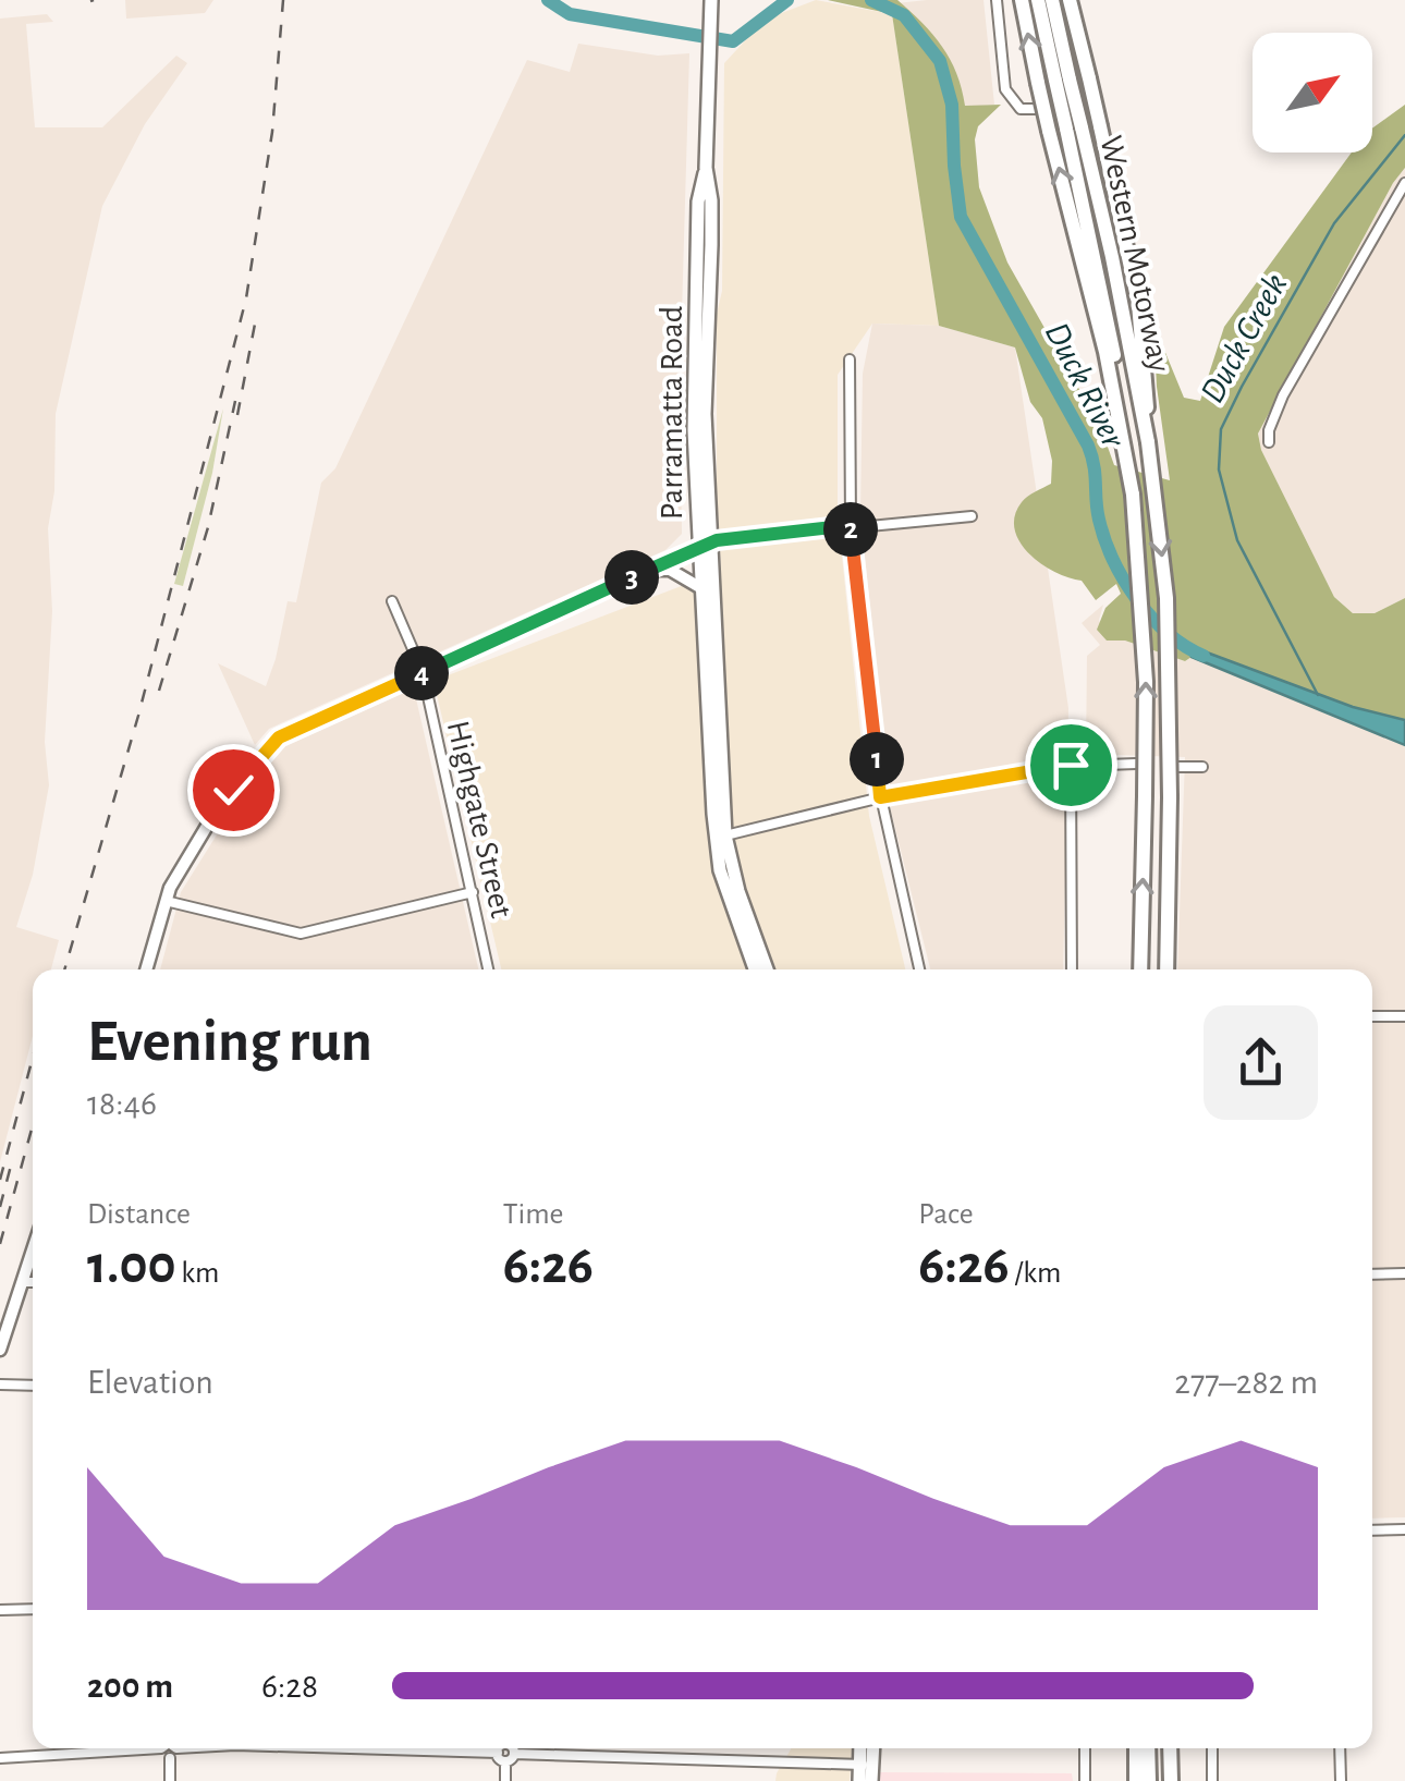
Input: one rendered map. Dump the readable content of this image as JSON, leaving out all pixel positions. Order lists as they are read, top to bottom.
{
  "streets": {
    "highway": ["Western Motorway", "Parramatta Road"],
    "street": ["Highgate Street"]
  },
  "water": ["Duck Creek", "Duck River"],
  "north": "top right",
  "page": {
    "pins": [
      "2",
      "3",
      "4",
      "1"
    ],
    "heading": ["Evening run", "18:46"],
    "stats": [
      ["Distance", "1.00 km"],
      ["Time", "6:26"],
      ["Pace", "6:26 /km"]
    ],
    "chart": ["Elevation", "277–282 m"],
    "list": [
      {
        "name": "200 m",
        "note": "6:28"
      }
    ]
  }
}
